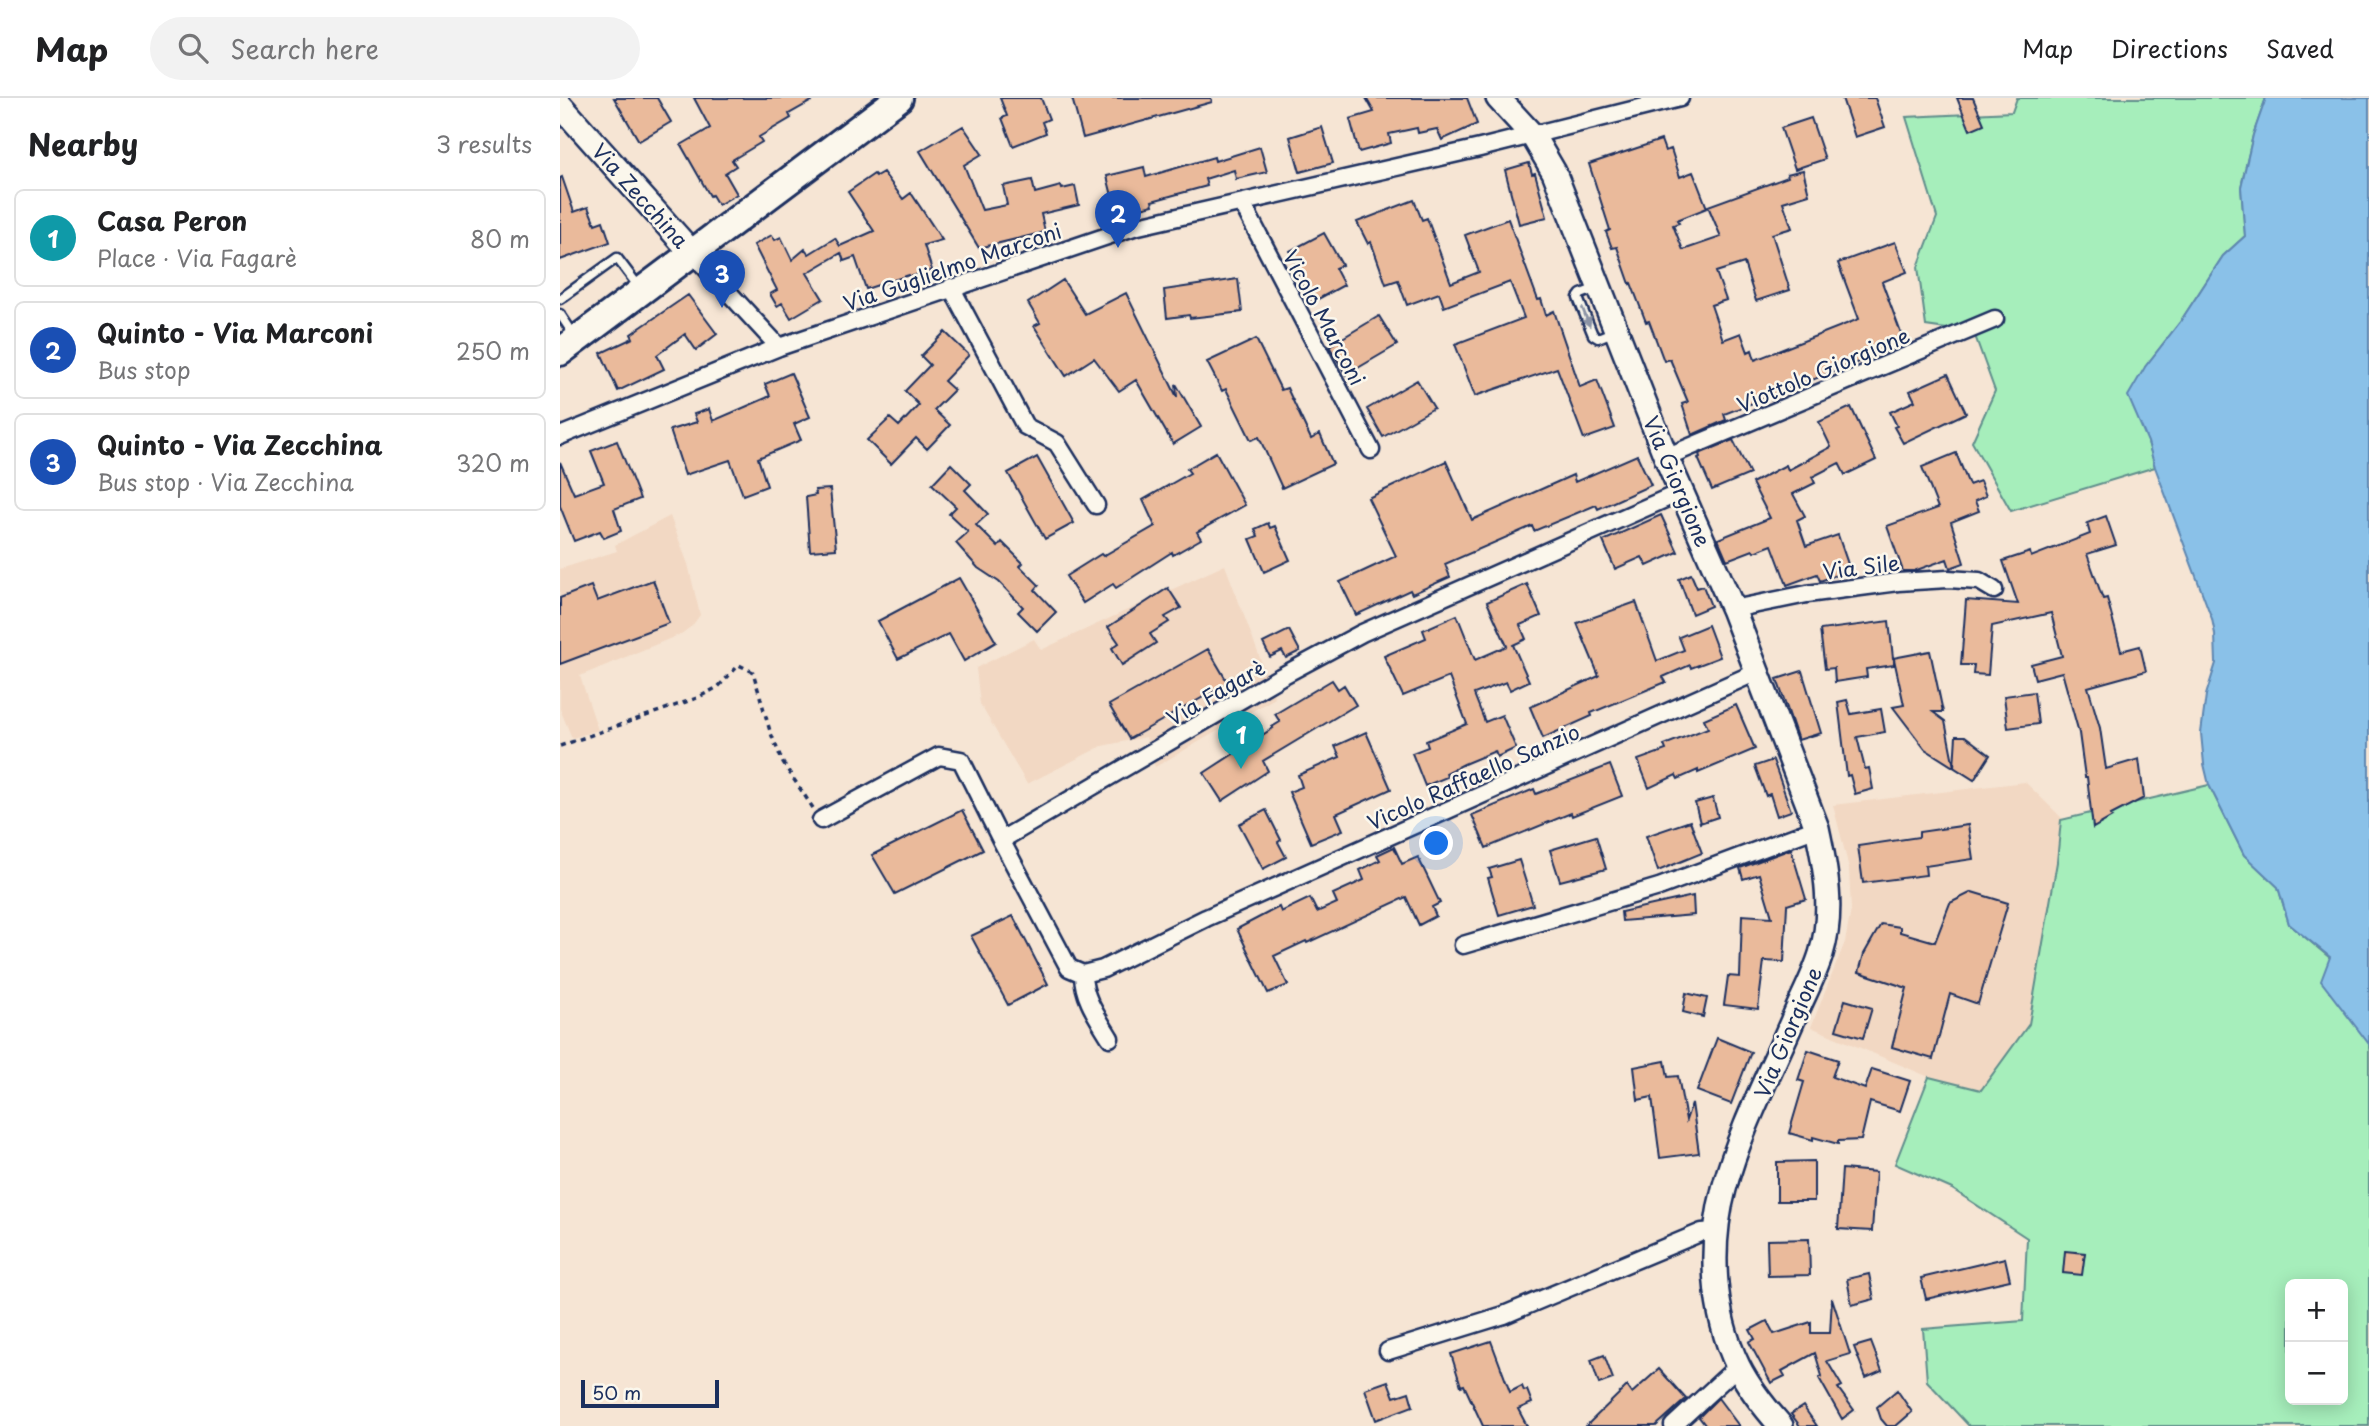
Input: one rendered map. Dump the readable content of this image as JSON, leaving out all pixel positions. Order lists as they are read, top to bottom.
{
  "streets": {
    "street": [
      "Via Zecchina",
      "Via Guglielmo Marconi",
      "Vicolo Marconi",
      "Viottolo Giorgione",
      "Via Giorgione",
      "Via Sile",
      "Via Fagarè",
      "Vicolo Raffaello Sanzio"
    ]
  },
  "crossings": [
    ["Via Zecchina", "Via Guglielmo Marconi"],
    ["Via Guglielmo Marconi", "Vicolo Marconi"],
    ["Via Guglielmo Marconi", "Via Giorgione"],
    ["Viottolo Giorgione", "Via Giorgione"],
    ["Via Giorgione", "Via Sile"],
    ["Via Giorgione", "Via Fagarè"],
    ["Via Giorgione", "Vicolo Raffaello Sanzio"]
  ],
  "scale_bar": "50 m",
  "page": {
    "header": "Map",
    "search": "Search here",
    "nav": ["Map", "Directions", "Saved"],
    "heading": ["Nearby", "3 results"],
    "list": [
      {
        "mark": "1",
        "name": "Casa Peron",
        "note": "Place · Via Fagarè",
        "value": "80 m"
      },
      {
        "mark": "2",
        "name": "Quinto - Via Marconi",
        "note": "Bus stop",
        "value": "250 m"
      },
      {
        "mark": "3",
        "name": "Quinto - Via Zecchina",
        "note": "Bus stop · Via Zecchina",
        "value": "320 m"
      }
    ],
    "pins": ["2", "3", "1"],
    "map_buttons": ["+", "−"],
    "scale": "50 m"
  }
}
